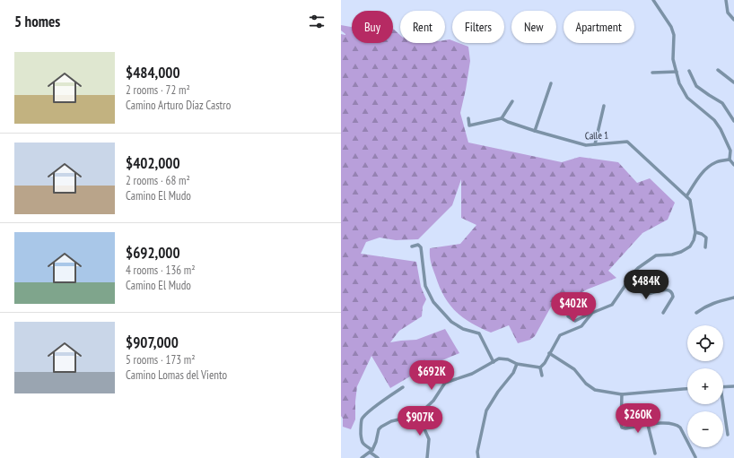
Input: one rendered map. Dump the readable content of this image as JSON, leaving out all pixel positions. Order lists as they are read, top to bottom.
{
  "streets": {
    "street": ["Calle 1"]
  },
  "page": {
    "heading": "5 homes",
    "chip": [
      "Buy",
      "Rent",
      "Filters",
      "New",
      "Apartment"
    ],
    "list": [
      {
        "name": "$484,000",
        "note": "2 rooms · 72 m² · Camino Arturo Díaz Castro"
      },
      {
        "name": "$402,000",
        "note": "2 rooms · 68 m² · Camino El Mudo"
      },
      {
        "name": "$692,000",
        "note": "4 rooms · 136 m² · Camino El Mudo"
      },
      {
        "name": "$907,000",
        "note": "5 rooms · 173 m² · Camino Lomas del Viento"
      }
    ],
    "price": [
      "$484K",
      "$402K",
      "$692K",
      "$260K",
      "$907K"
    ],
    "map_buttons": ["+", "−"]
  }
}
